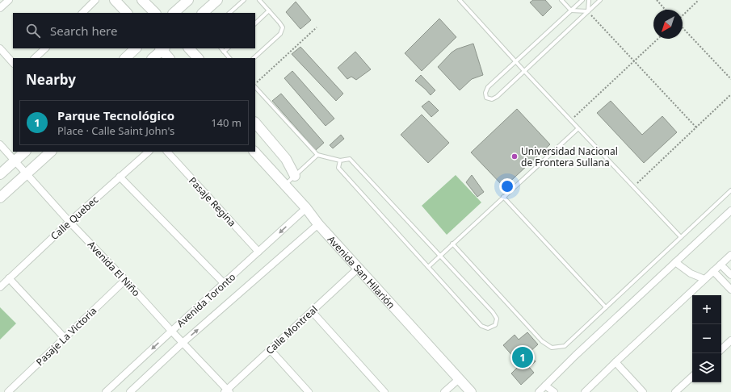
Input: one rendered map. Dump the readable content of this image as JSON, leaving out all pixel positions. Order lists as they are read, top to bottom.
{
  "streets": {
    "street": [
      "Pasaje Regina",
      "Calle Quebec",
      "Avenida El Niño",
      "Avenida San Hilarión",
      "Avenida Toronto",
      "Calle Montreal",
      "Pasaje La Victoria"
    ]
  },
  "crossings": [
    ["Pasaje Regina", "Avenida Toronto"],
    ["Calle Quebec", "Avenida El Niño"],
    ["Avenida El Niño", "Avenida Toronto"],
    ["Avenida El Niño", "Calle Montreal"],
    ["Avenida El Niño", "Pasaje La Victoria"],
    ["Avenida San Hilarión", "Avenida Toronto"],
    ["Avenida San Hilarión", "Calle Montreal"]
  ],
  "places": ["Universidad Nacional de Frontera Sullana"],
  "north": "bottom left",
  "page": {
    "search": "Search here",
    "heading": "Nearby",
    "list": [
      {
        "mark": "1",
        "name": "Parque Tecnológico",
        "note": "Place · Calle Saint John's",
        "value": "140 m"
      }
    ],
    "map_buttons": ["+", "−"],
    "pins": "1"
  }
}
